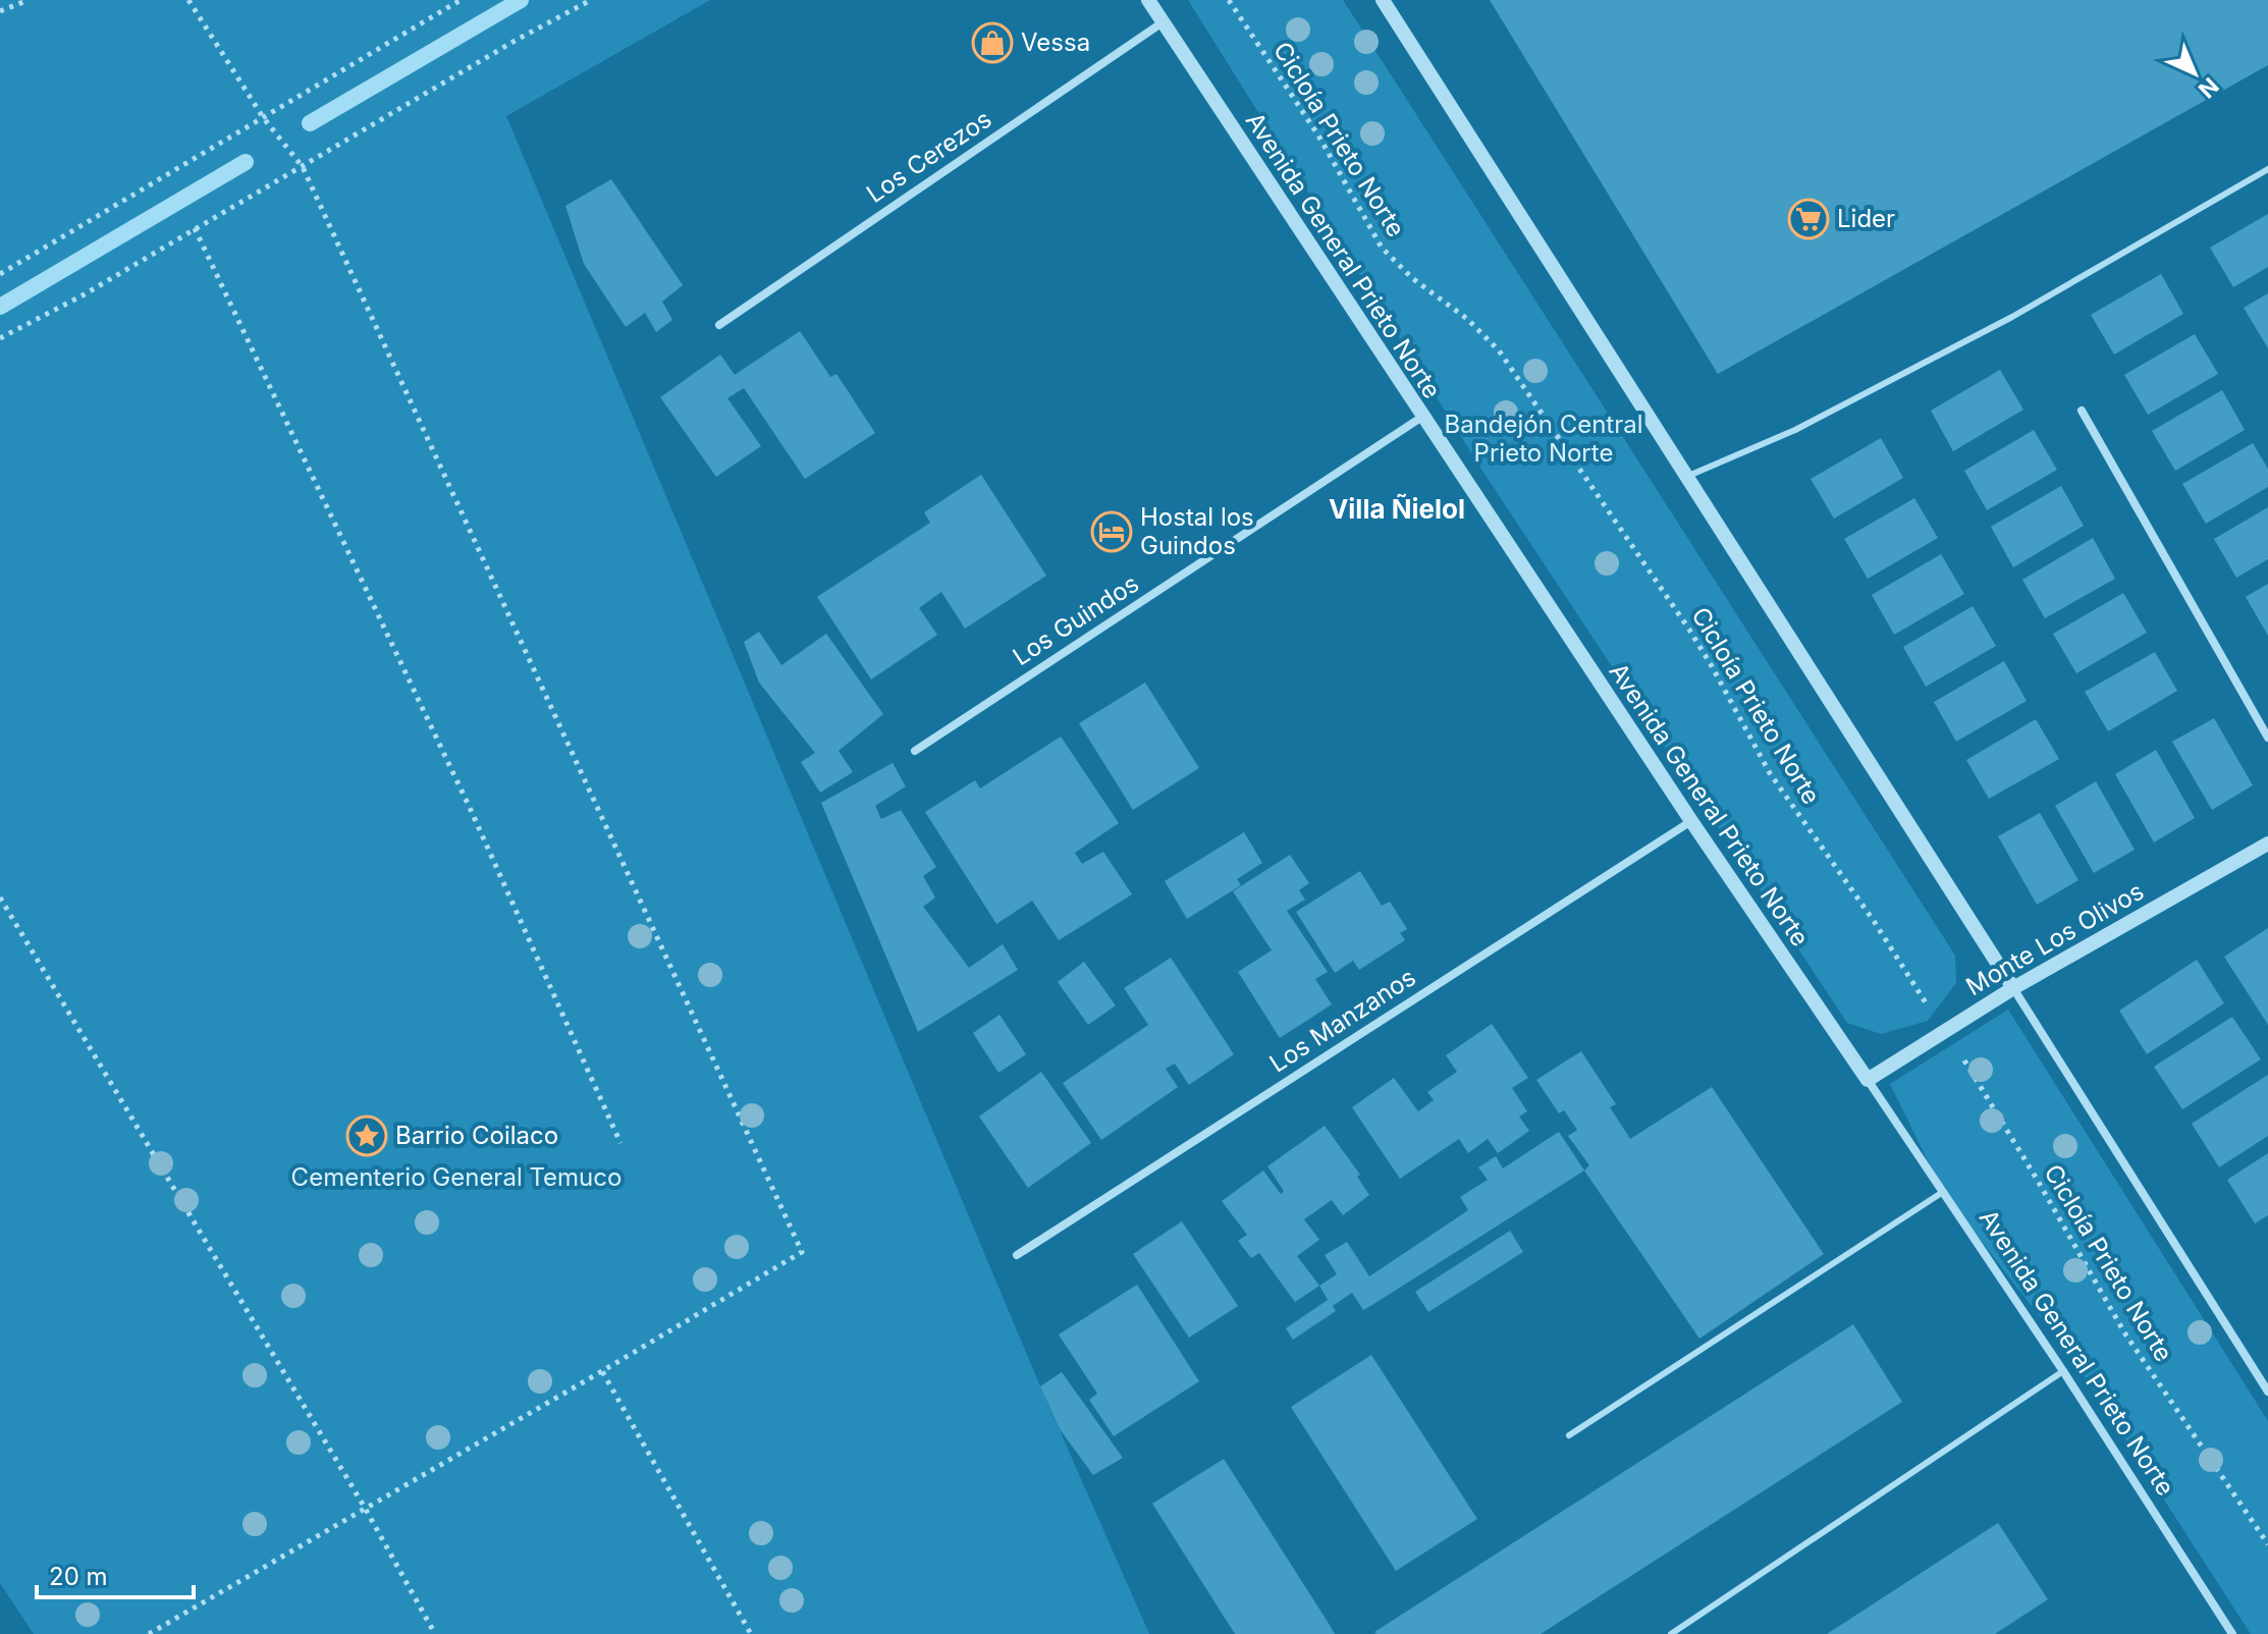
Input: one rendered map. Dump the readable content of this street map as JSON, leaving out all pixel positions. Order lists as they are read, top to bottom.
{
  "streets": {
    "street": [
      "Los Cerezos",
      "Avenida General Prieto Norte",
      "Los Guindos",
      "Monte Los Olivos",
      "Los Manzanos"
    ],
    "path": ["Cicloía Prieto Norte"]
  },
  "crossings": [
    ["Cicloía Prieto Norte", "Monte Los Olivos"],
    ["Los Cerezos", "Avenida General Prieto Norte"],
    ["Avenida General Prieto Norte", "Los Guindos"],
    ["Avenida General Prieto Norte", "Monte Los Olivos"],
    ["Avenida General Prieto Norte", "Los Manzanos"]
  ],
  "districts": ["Villa Ñielol"],
  "parks": ["Bandejón Central Prieto Norte", "Cementerio General Temuco"],
  "places": {
    "shop": ["Vessa"],
    "supermarket": ["Lider"],
    "hotel": ["Hostal los Guindos"],
    "place": ["Barrio Coilaco"]
  },
  "scale_bar": "20 m",
  "north": "bottom right"
}
